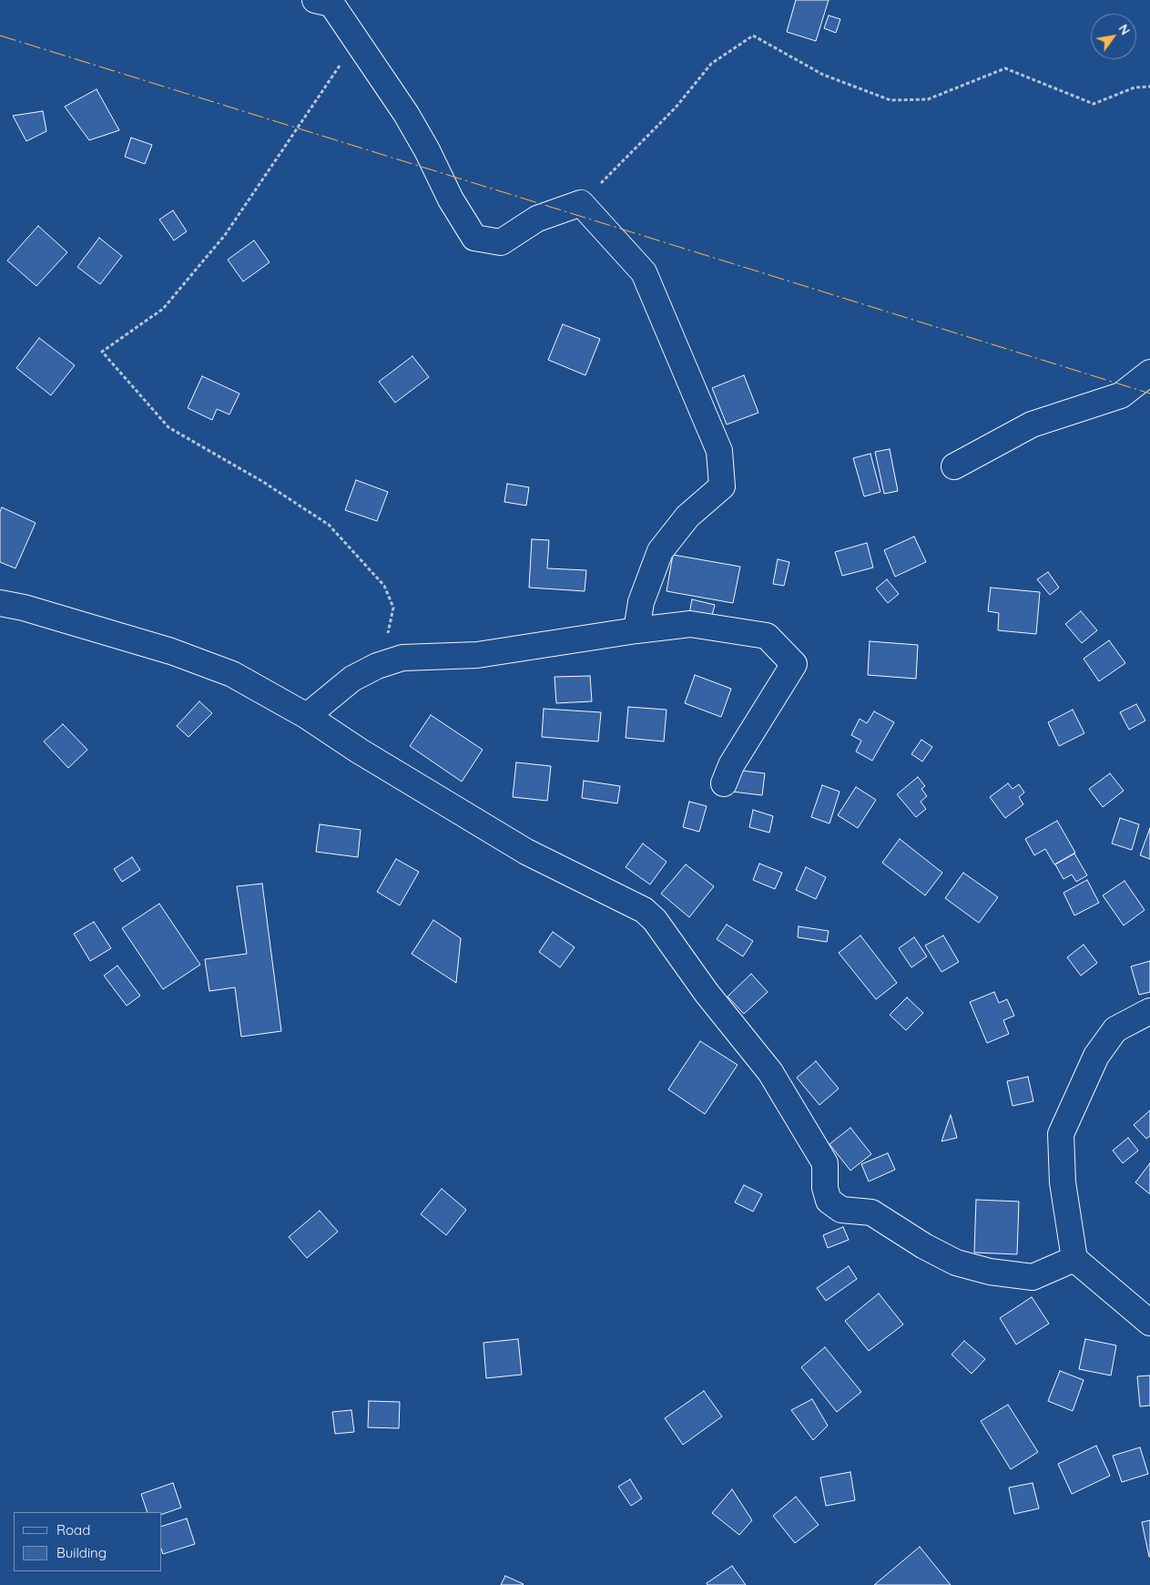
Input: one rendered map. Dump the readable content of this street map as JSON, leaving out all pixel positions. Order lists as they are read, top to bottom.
{
  "legend": ["Road", "Building"],
  "north": "top right"
}
